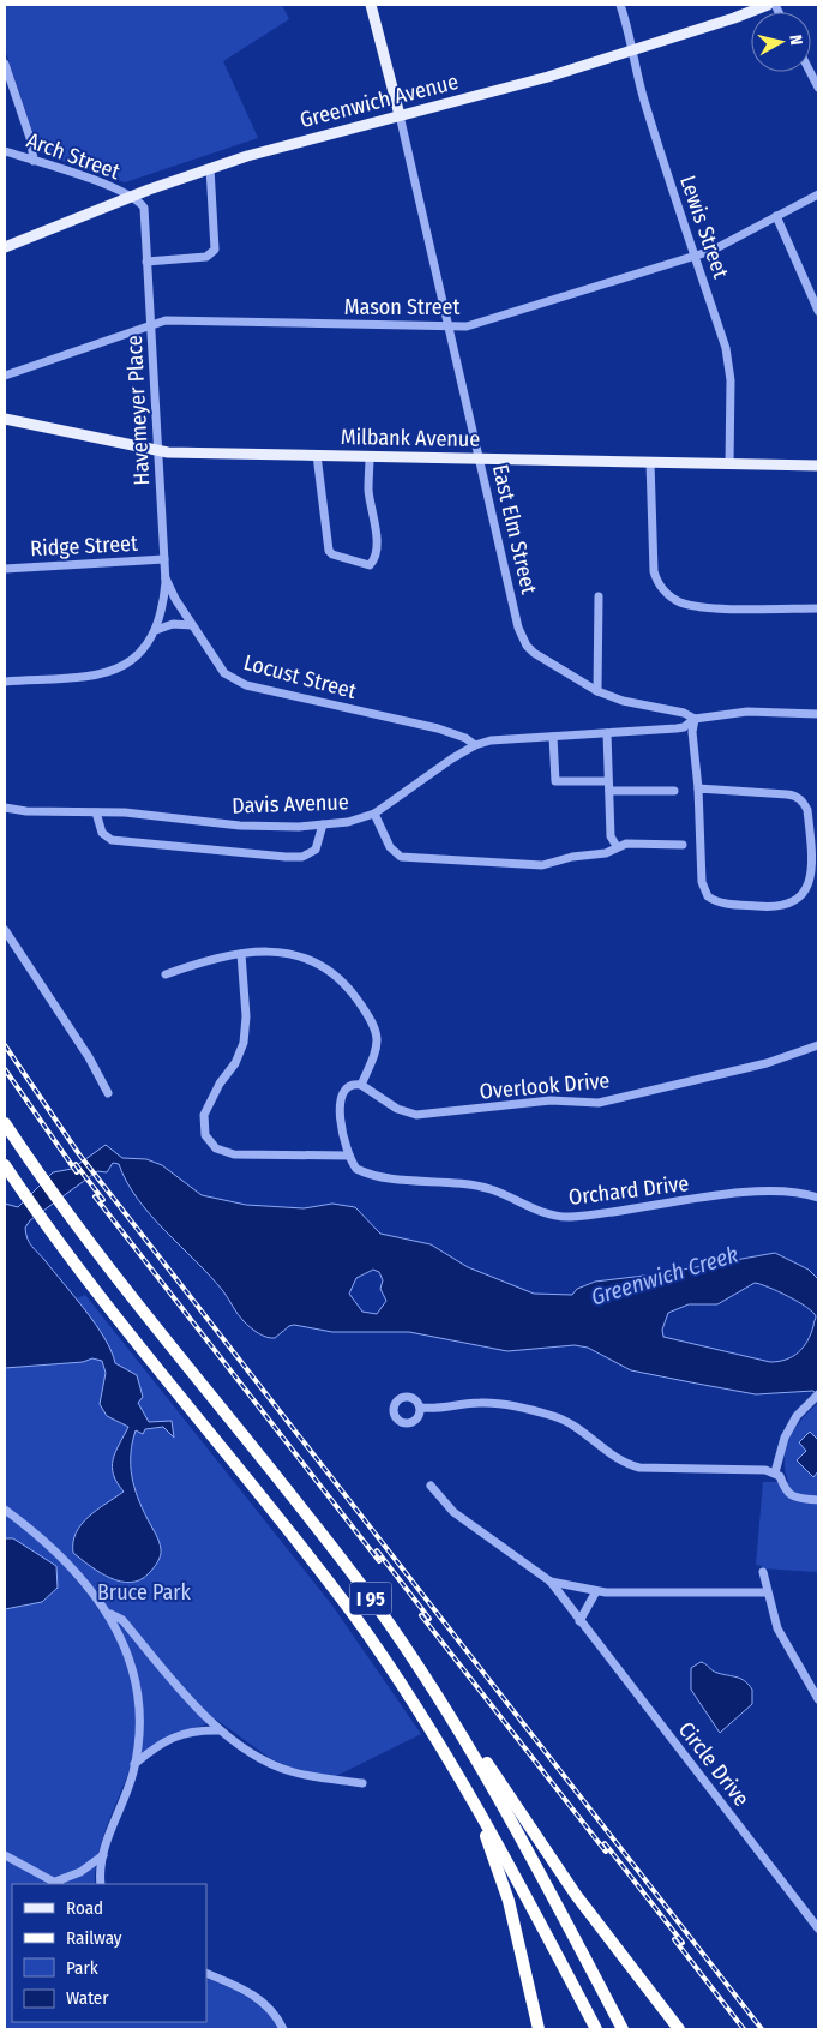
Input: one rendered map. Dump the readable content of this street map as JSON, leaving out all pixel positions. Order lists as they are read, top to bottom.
{
  "streets": {
    "highway": ["I 95"],
    "main road": ["Greenwich Avenue", "Milbank Avenue"],
    "street": [
      "Arch Street",
      "Lewis Street",
      "Mason Street",
      "Havemeyer Place",
      "East Elm Street",
      "Ridge Street",
      "Locust Street",
      "Davis Avenue",
      "Overlook Drive",
      "Orchard Drive",
      "Circle Drive"
    ]
  },
  "crossings": [
    ["Greenwich Avenue", "Arch Street"],
    ["Greenwich Avenue", "Lewis Street"],
    ["Greenwich Avenue", "Havemeyer Place"],
    ["Greenwich Avenue", "East Elm Street"],
    ["Arch Street", "Havemeyer Place"],
    ["Lewis Street", "Mason Street"],
    ["Lewis Street", "Milbank Avenue"],
    ["Mason Street", "Havemeyer Place"],
    ["Mason Street", "East Elm Street"],
    ["Havemeyer Place", "Milbank Avenue"],
    ["Havemeyer Place", "Ridge Street"],
    ["Havemeyer Place", "Locust Street"],
    ["Milbank Avenue", "East Elm Street"],
    ["East Elm Street", "Davis Avenue"],
    ["Locust Street", "Davis Avenue"]
  ],
  "water": ["Greenwich Creek"],
  "parks": ["Bruce Park"],
  "legend": [
    "Road",
    "Railway",
    "Park",
    "Water"
  ],
  "north": "right"
}
